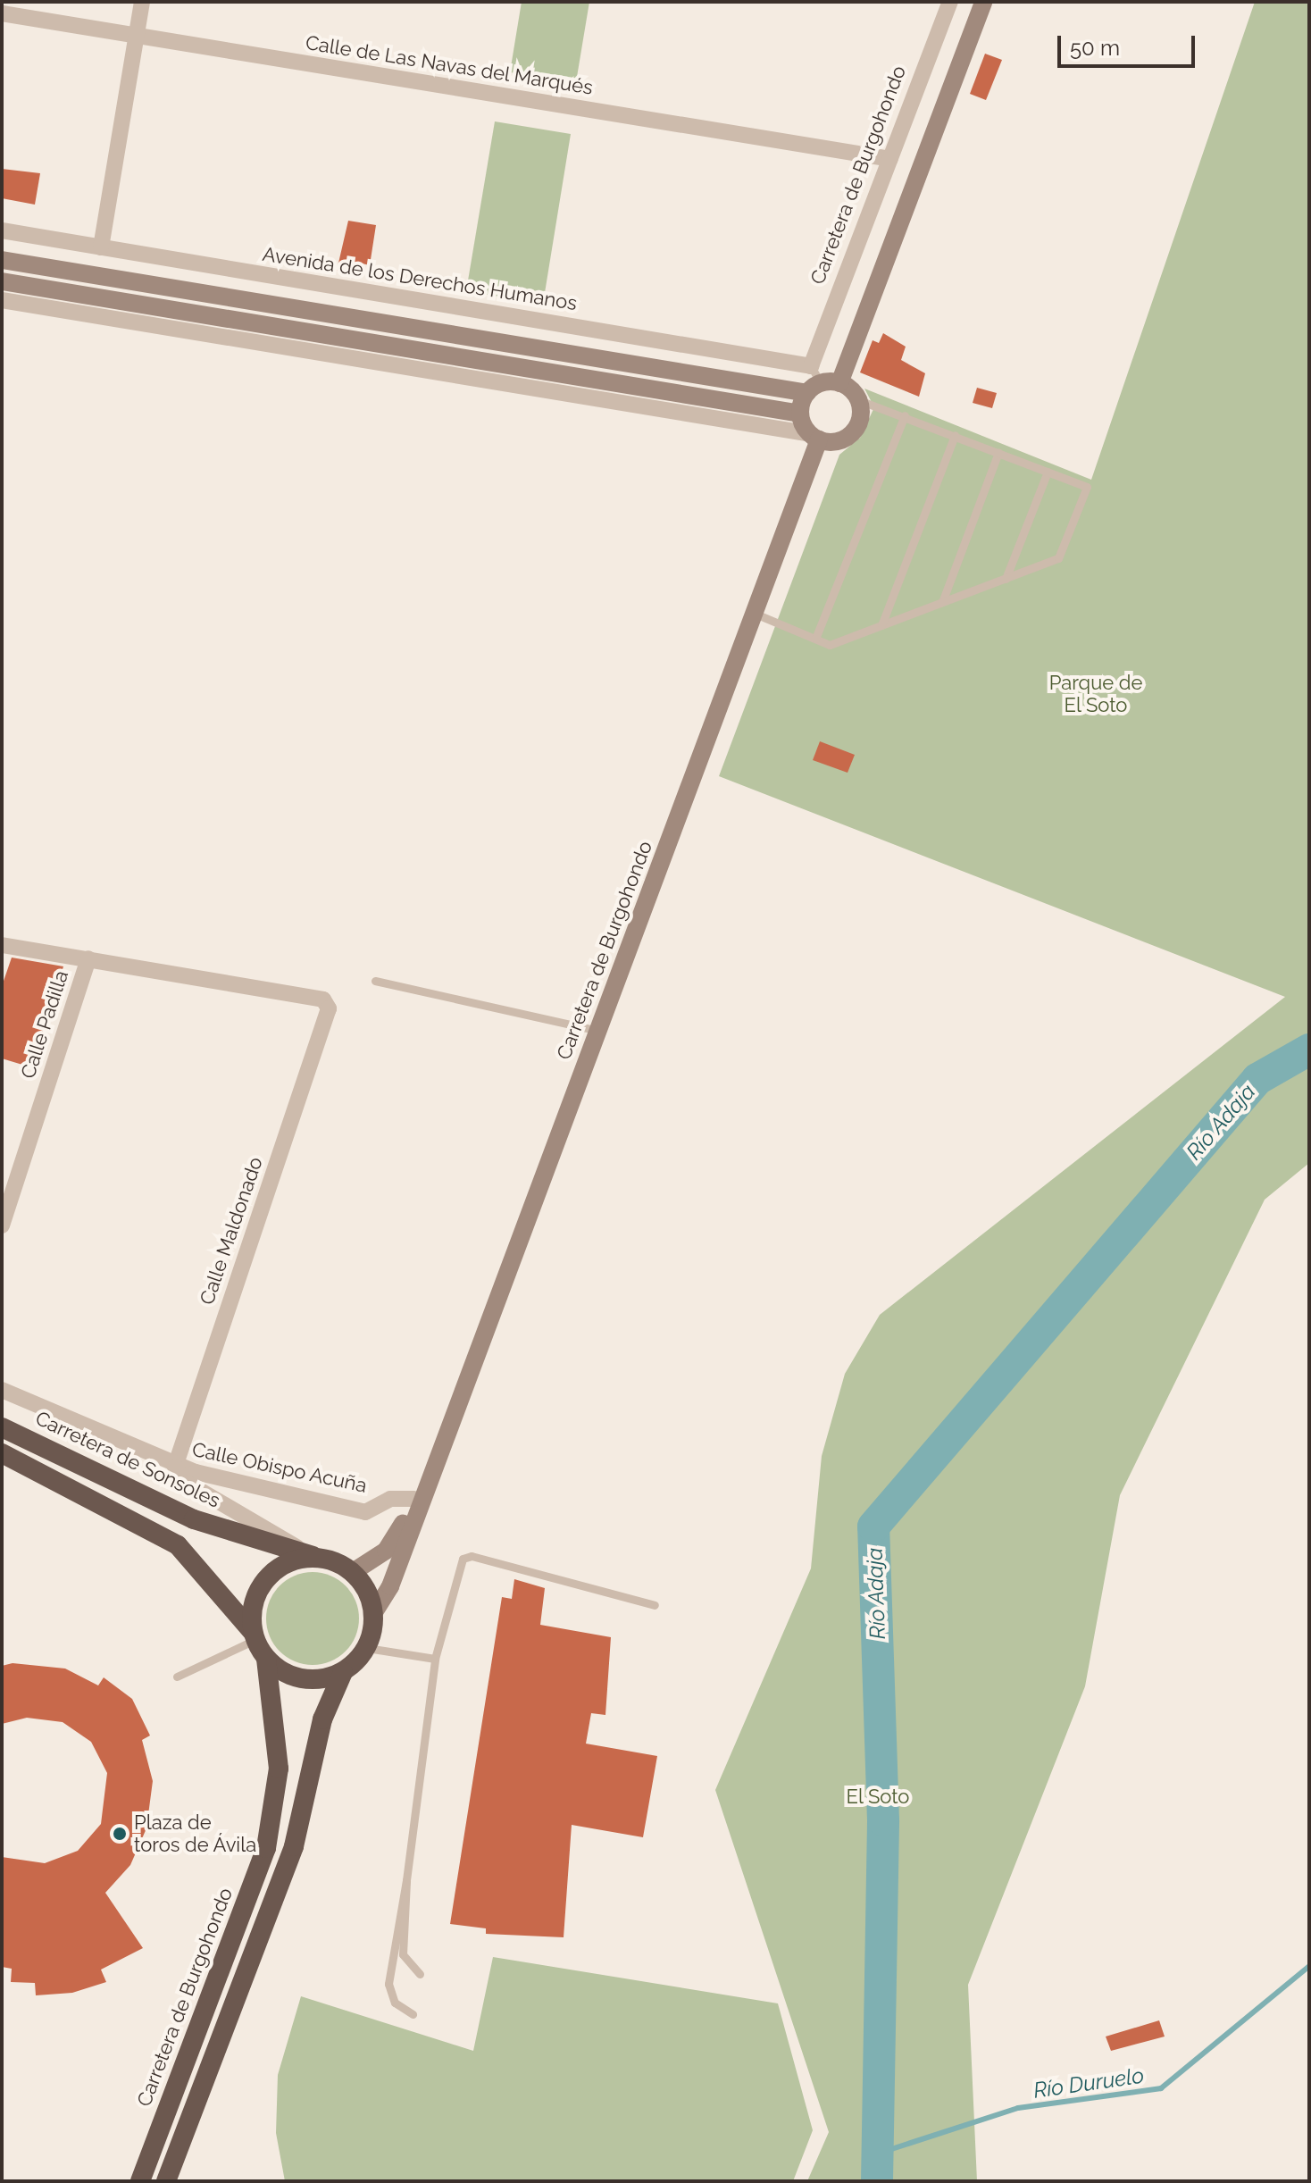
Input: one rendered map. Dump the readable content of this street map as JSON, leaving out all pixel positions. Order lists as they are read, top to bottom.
{
  "streets": {
    "highway": ["Carretera de Burgohondo", "Carretera de Sonsoles"],
    "street": [
      "Calle de Las Navas del Marqués",
      "Avenida de los Derechos Humanos",
      "Calle Padilla",
      "Calle Maldonado",
      "Calle Obispo Acuña"
    ]
  },
  "crossings": [
    ["Calle de Las Navas del Marqués", "Carretera de Burgohondo"],
    ["Carretera de Burgohondo", "Avenida de los Derechos Humanos"],
    ["Carretera de Burgohondo", "Carretera de Sonsoles"],
    ["Carretera de Burgohondo", "Calle Obispo Acuña"],
    ["Calle Padilla", "Calle Maldonado"],
    ["Calle Maldonado", "Calle Obispo Acuña"],
    ["Carretera de Sonsoles", "Calle Obispo Acuña"]
  ],
  "water": ["Río Adaja", "Río Duruelo"],
  "parks": ["Parque de El Soto", "El Soto"],
  "places": ["Plaza de toros de Ávila"],
  "scale_bar": "50 m"
}
